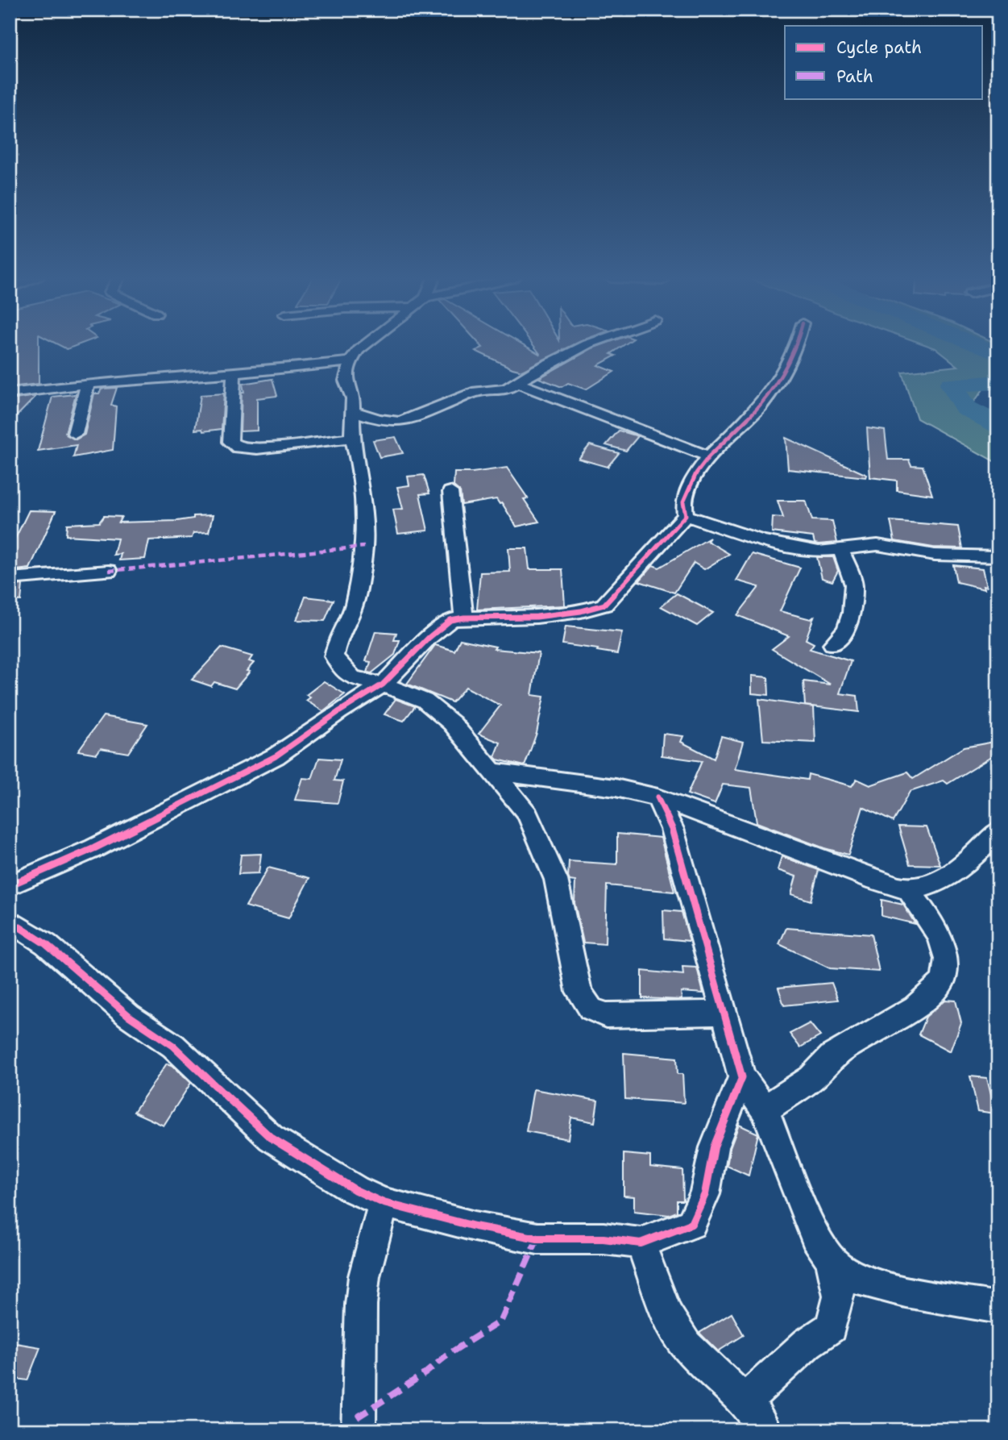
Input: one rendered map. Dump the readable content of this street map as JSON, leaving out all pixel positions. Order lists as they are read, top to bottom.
{
  "legend": ["Cycle path", "Path"]
}
